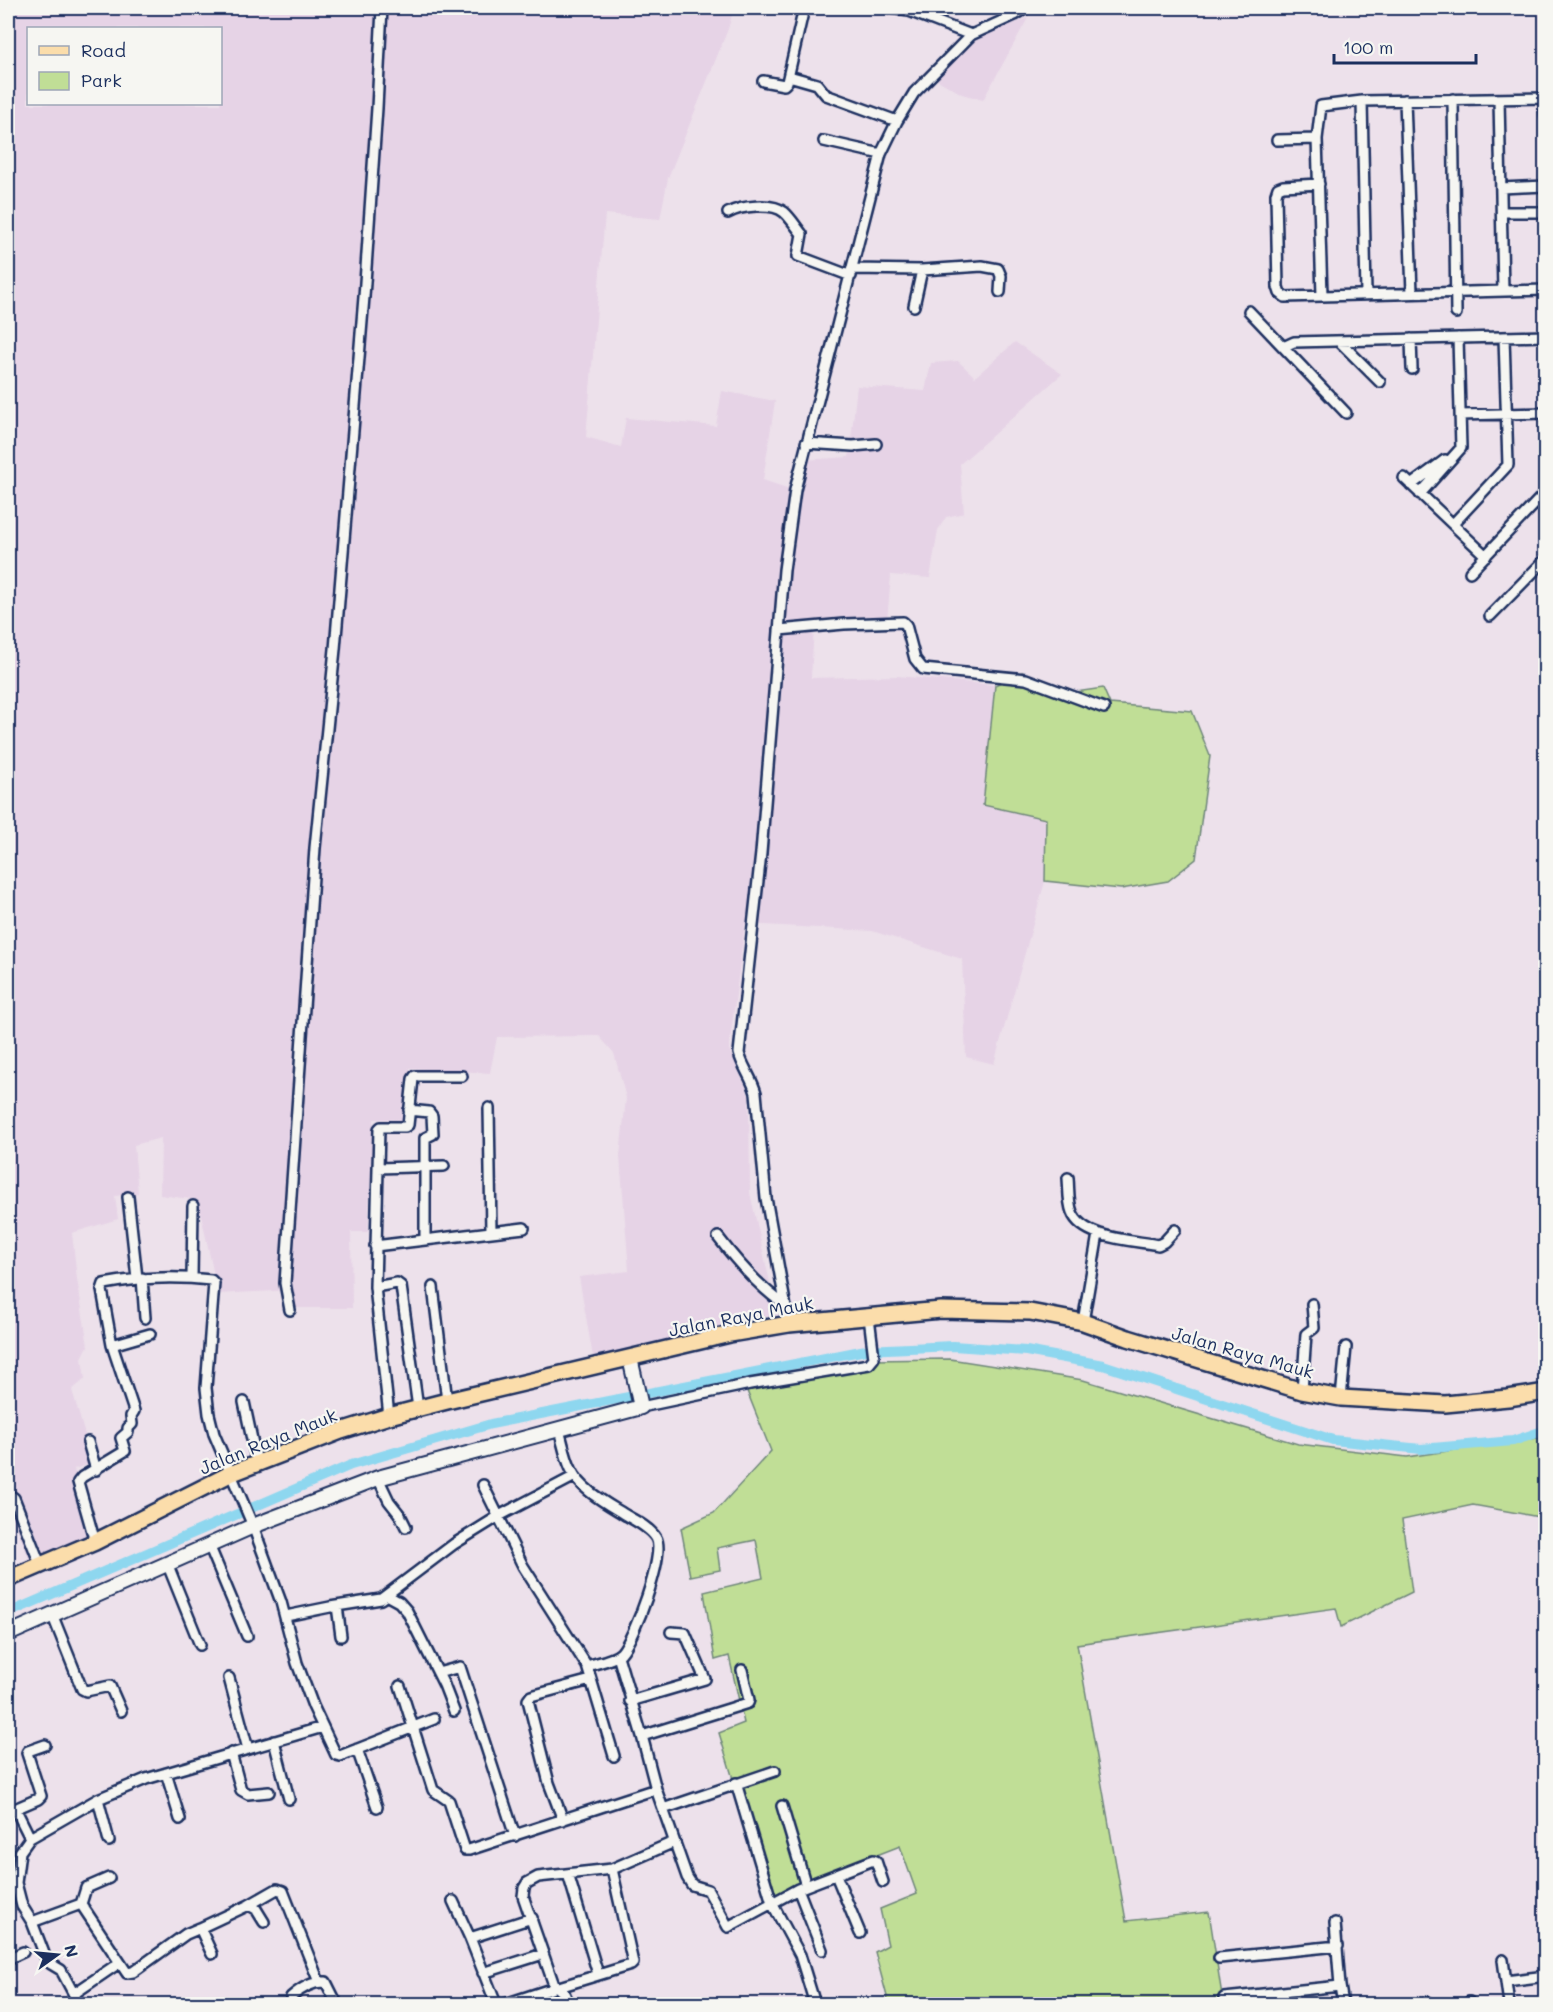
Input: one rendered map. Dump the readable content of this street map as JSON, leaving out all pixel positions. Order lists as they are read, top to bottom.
{
  "streets": {
    "main road": ["Jalan Raya Mauk"]
  },
  "legend": ["Road", "Park"],
  "scale_bar": "100 m",
  "north": "right"
}
